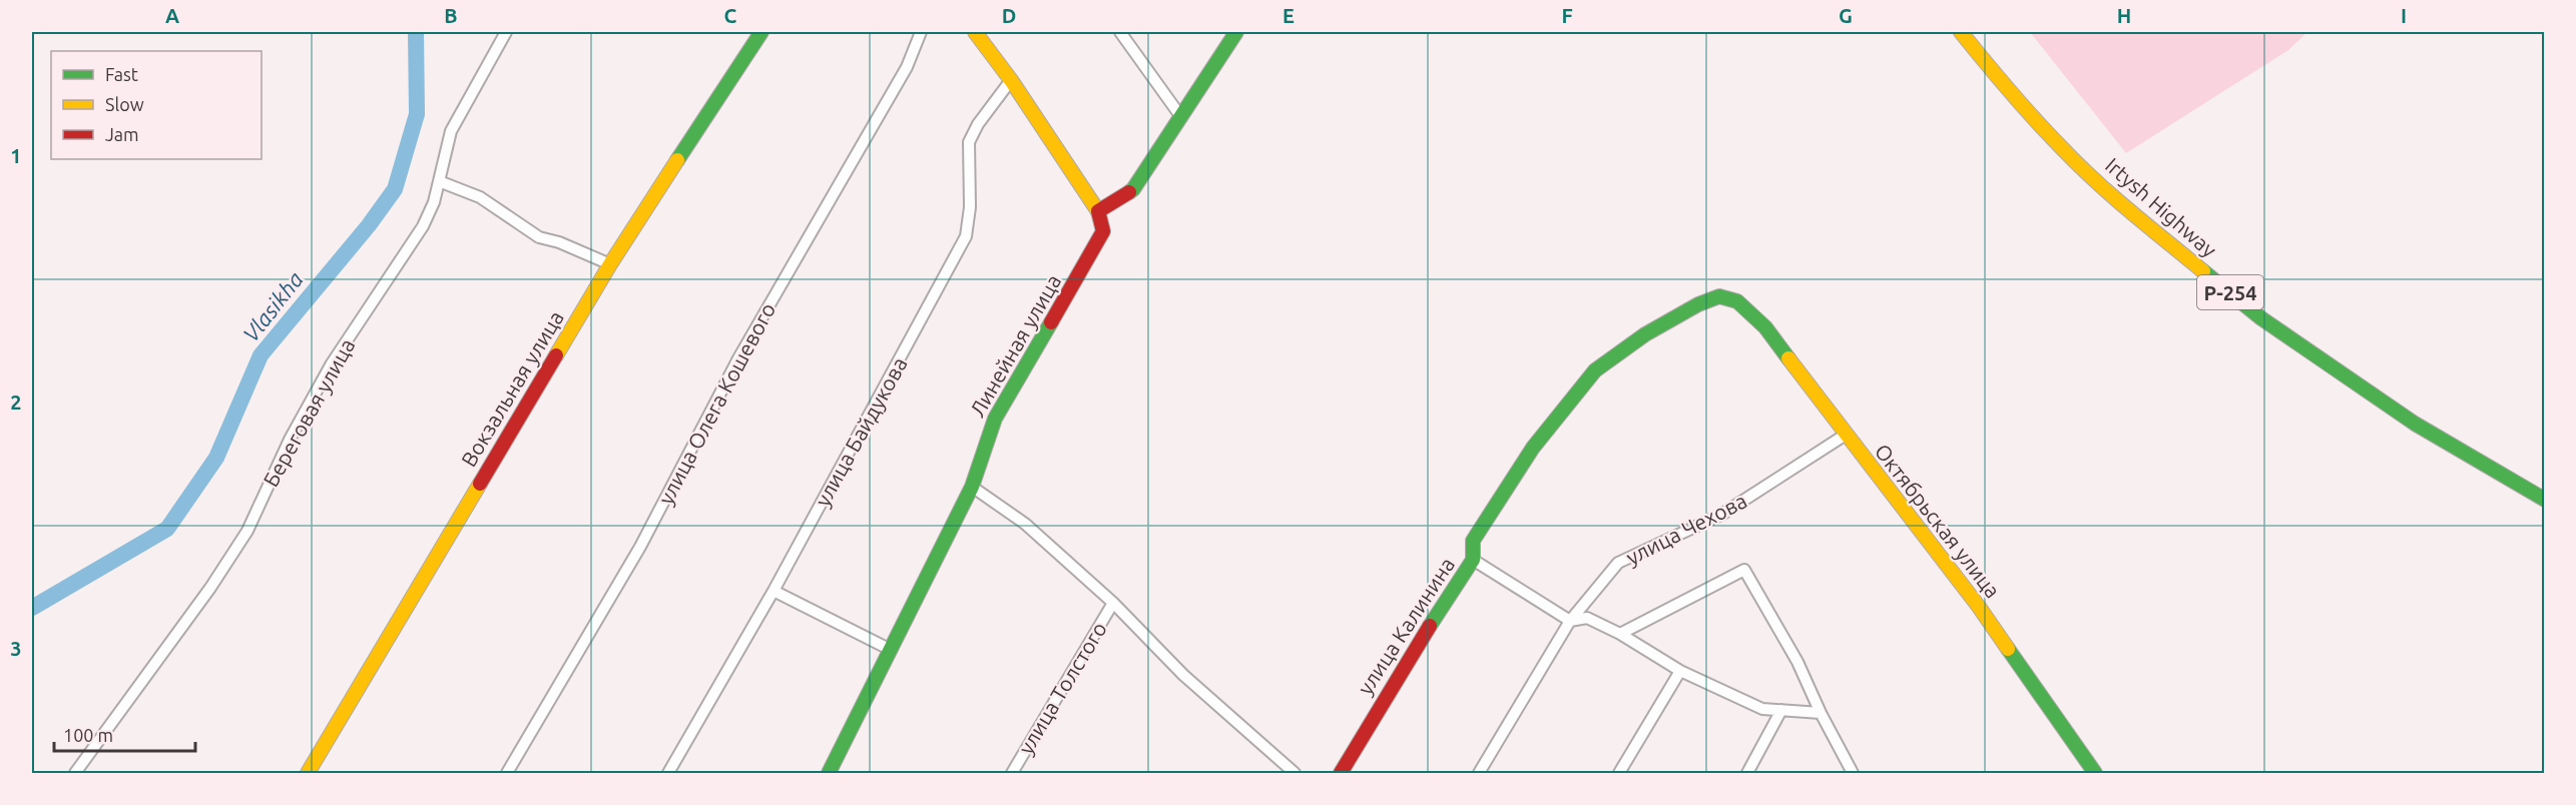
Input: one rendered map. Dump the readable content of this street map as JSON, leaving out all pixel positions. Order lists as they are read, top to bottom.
{
  "streets": {
    "main road": [
      "Irtysh Highway",
      "Р-254",
      "Линейная улица",
      "Вокзальная улица",
      "Октябрьская улица",
      "улица Калинина"
    ],
    "street": [
      "улица Олега Кошевого",
      "Береговая улица",
      "улица Байдукова",
      "улица Чехова",
      "улица Толстого"
    ]
  },
  "crossings": [
    ["Октябрьская улица", "улица Чехова"],
    ["Октябрьская улица", "улица Калинина"]
  ],
  "water": ["Vlasikha"],
  "legend": ["Fast", "Slow", "Jam"],
  "scale_bar": "100 m",
  "grid": {
    "columns": [
      "A",
      "B",
      "C",
      "D",
      "E",
      "F",
      "G",
      "H",
      "I"
    ],
    "rows": ["1", "2", "3"]
  }
}
